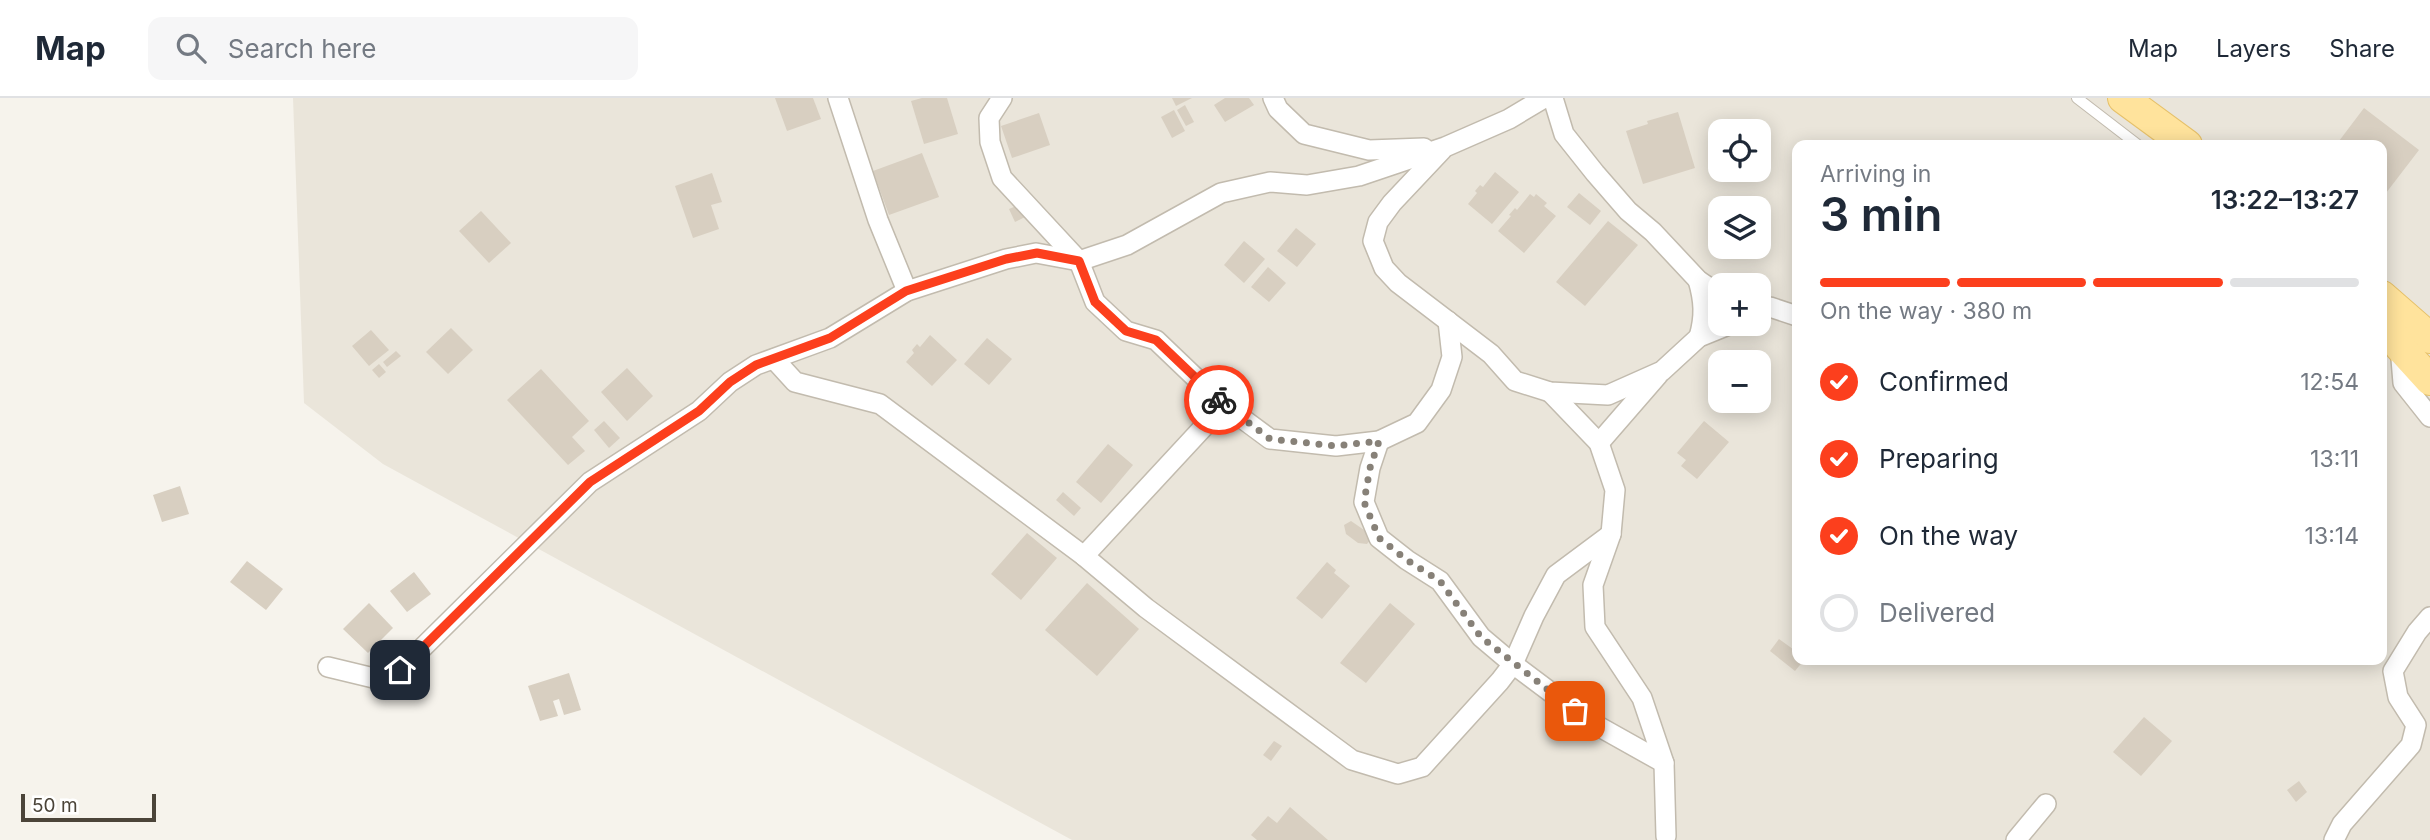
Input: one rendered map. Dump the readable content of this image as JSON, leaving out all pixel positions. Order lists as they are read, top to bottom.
{
  "scale_bar": "50 m",
  "page": {
    "header": "Map",
    "search": "Search here",
    "nav": ["Map", "Layers", "Share"],
    "map_buttons": ["+", "−"],
    "heading": ["3 min", "Arriving in", "13:22–13:27"],
    "bar": "On the way · 380 m",
    "list": [
      ["Confirmed", "12:54"],
      ["Preparing", "13:11"],
      ["On the way", "13:14"],
      "Delivered"
    ],
    "scale": "50 m"
  }
}
